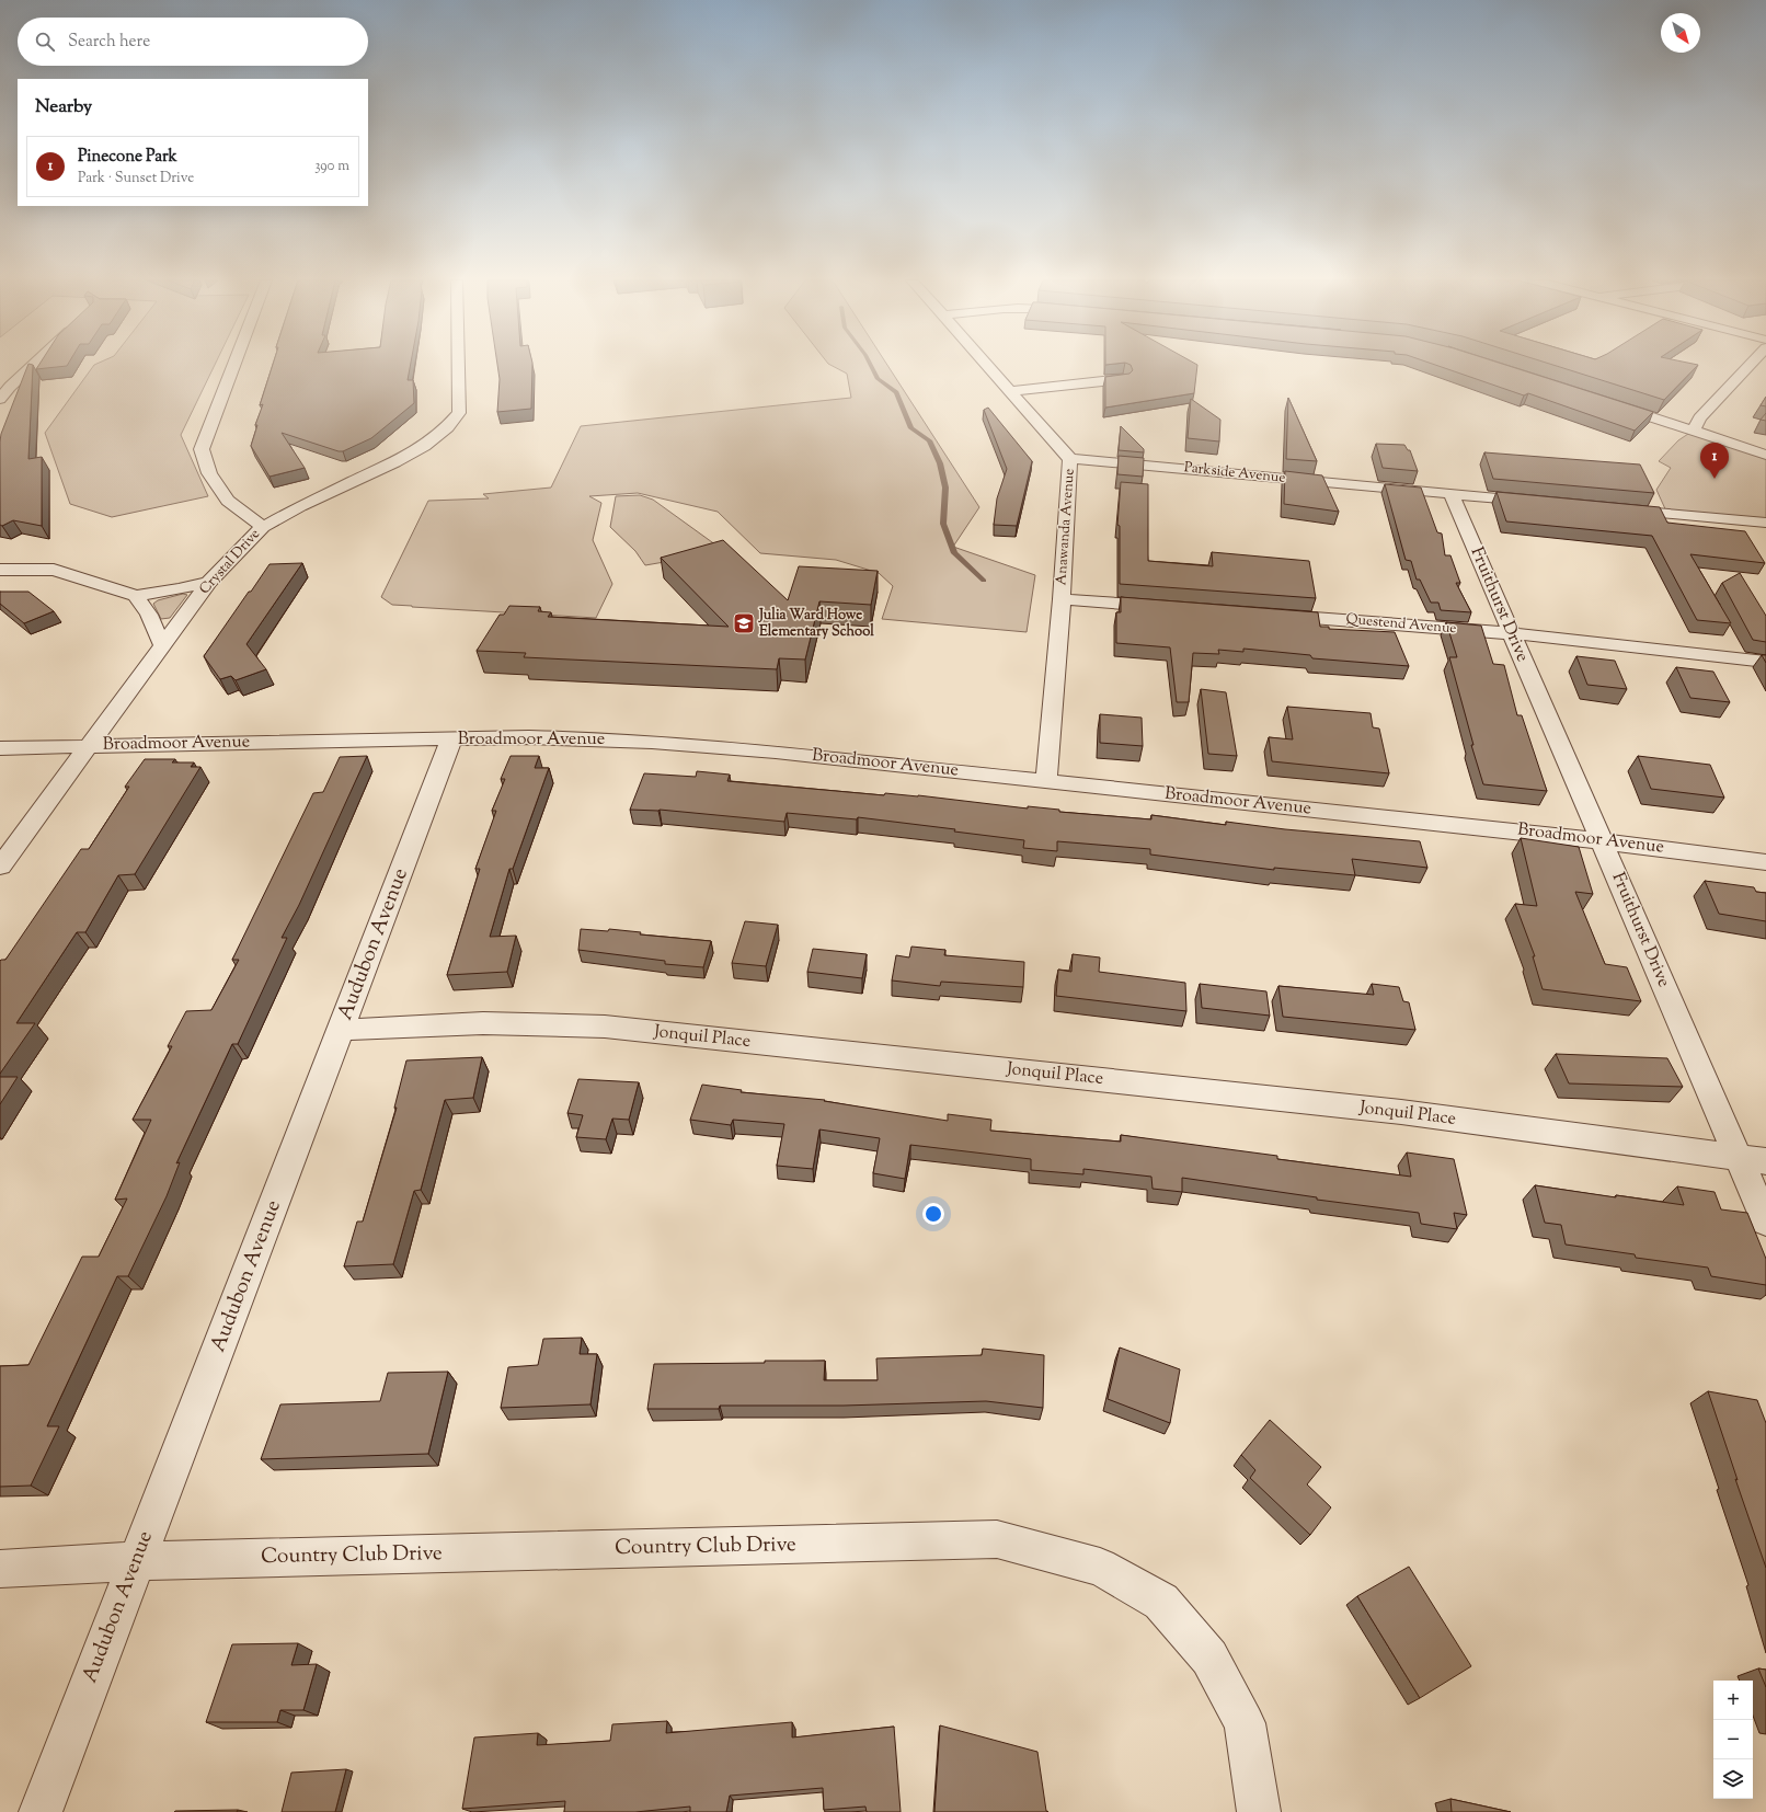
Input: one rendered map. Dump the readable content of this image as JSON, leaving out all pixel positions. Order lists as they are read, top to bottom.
{
  "streets": {
    "street": [
      "Parkside Avenue",
      "Anawanda Avenue",
      "Crystal Drive",
      "Fruithurst Drive",
      "Questend Avenue",
      "Broadmoor Avenue",
      "Audubon Avenue",
      "Jonquil Place",
      "Country Club Drive"
    ]
  },
  "crossings": [
    ["Parkside Avenue", "Anawanda Avenue"],
    ["Parkside Avenue", "Fruithurst Drive"],
    ["Anawanda Avenue", "Broadmoor Avenue"],
    ["Crystal Drive", "Broadmoor Avenue"],
    ["Fruithurst Drive", "Questend Avenue"],
    ["Fruithurst Drive", "Broadmoor Avenue"],
    ["Fruithurst Drive", "Jonquil Place"],
    ["Broadmoor Avenue", "Audubon Avenue"],
    ["Audubon Avenue", "Jonquil Place"],
    ["Audubon Avenue", "Country Club Drive"]
  ],
  "places": {
    "school or university": ["Julia Ward Howe Elementary School"]
  },
  "north": "bottom right",
  "page": {
    "search": "Search here",
    "heading": "Nearby",
    "list": [
      {
        "mark": "1",
        "name": "Pinecone Park",
        "note": "Park · Sunset Drive",
        "value": "390 m"
      }
    ],
    "pins": "1",
    "map_buttons": ["+", "−"]
  }
}
